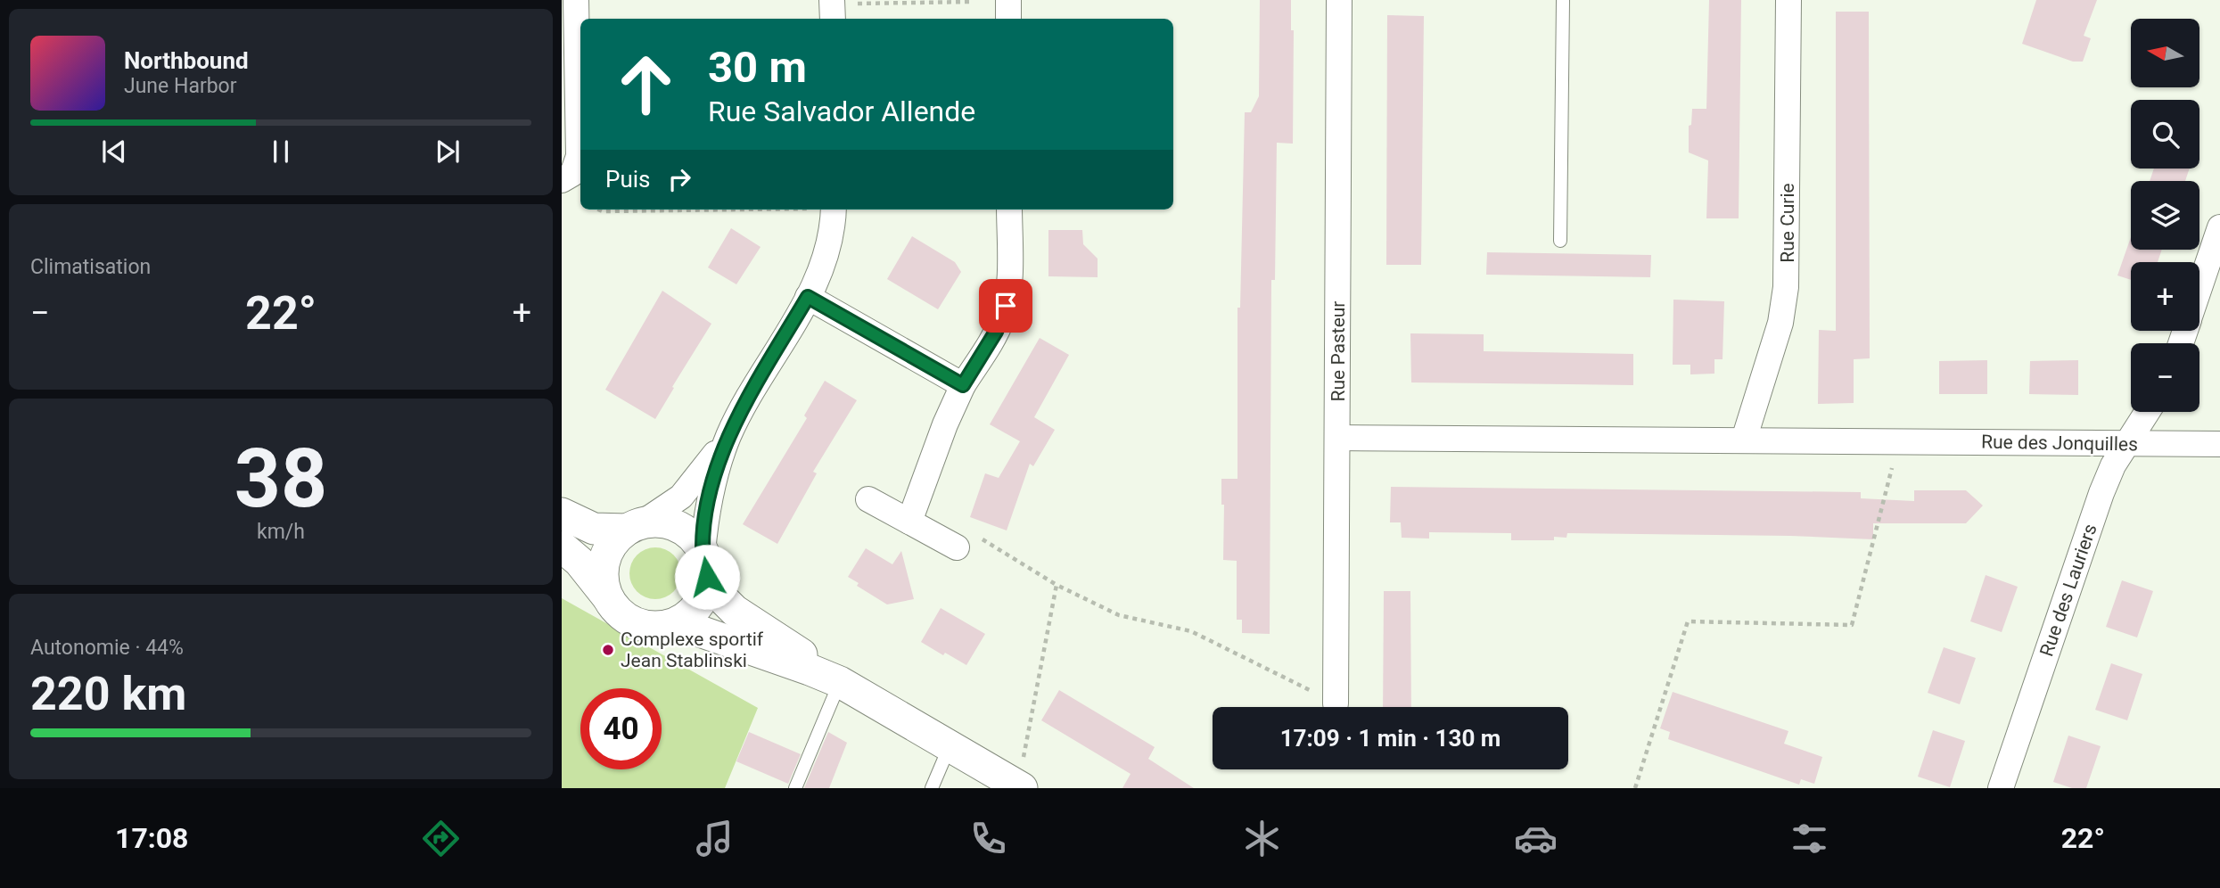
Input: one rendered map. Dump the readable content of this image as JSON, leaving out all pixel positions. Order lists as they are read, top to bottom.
{
  "streets": {
    "street": [
      "Rue Curie",
      "Rue Pasteur",
      "Rue des Jonquilles",
      "Rue des Lauriers"
    ]
  },
  "crossings": [
    ["Rue des Jonquilles", "Rue des Lauriers"]
  ],
  "places": ["Complexe sportif Jean Stablinski"],
  "north": "left",
  "page": {
    "map_buttons": ["+", "−"],
    "turn": ["30 m", "Rue Salvador Allende"],
    "song": ["Northbound", "June Harbor"],
    "then": "Puis",
    "tile": [
      "Climatisation",
      ["38", "km/h"],
      ["Autonomie · 44%", "220 km"]
    ],
    "heat": ["−", "22°", "+"],
    "limit": "40",
    "trip": "17:09 · 1 min · 130 m",
    "tabs": ["17:08", "22°"]
  }
}
